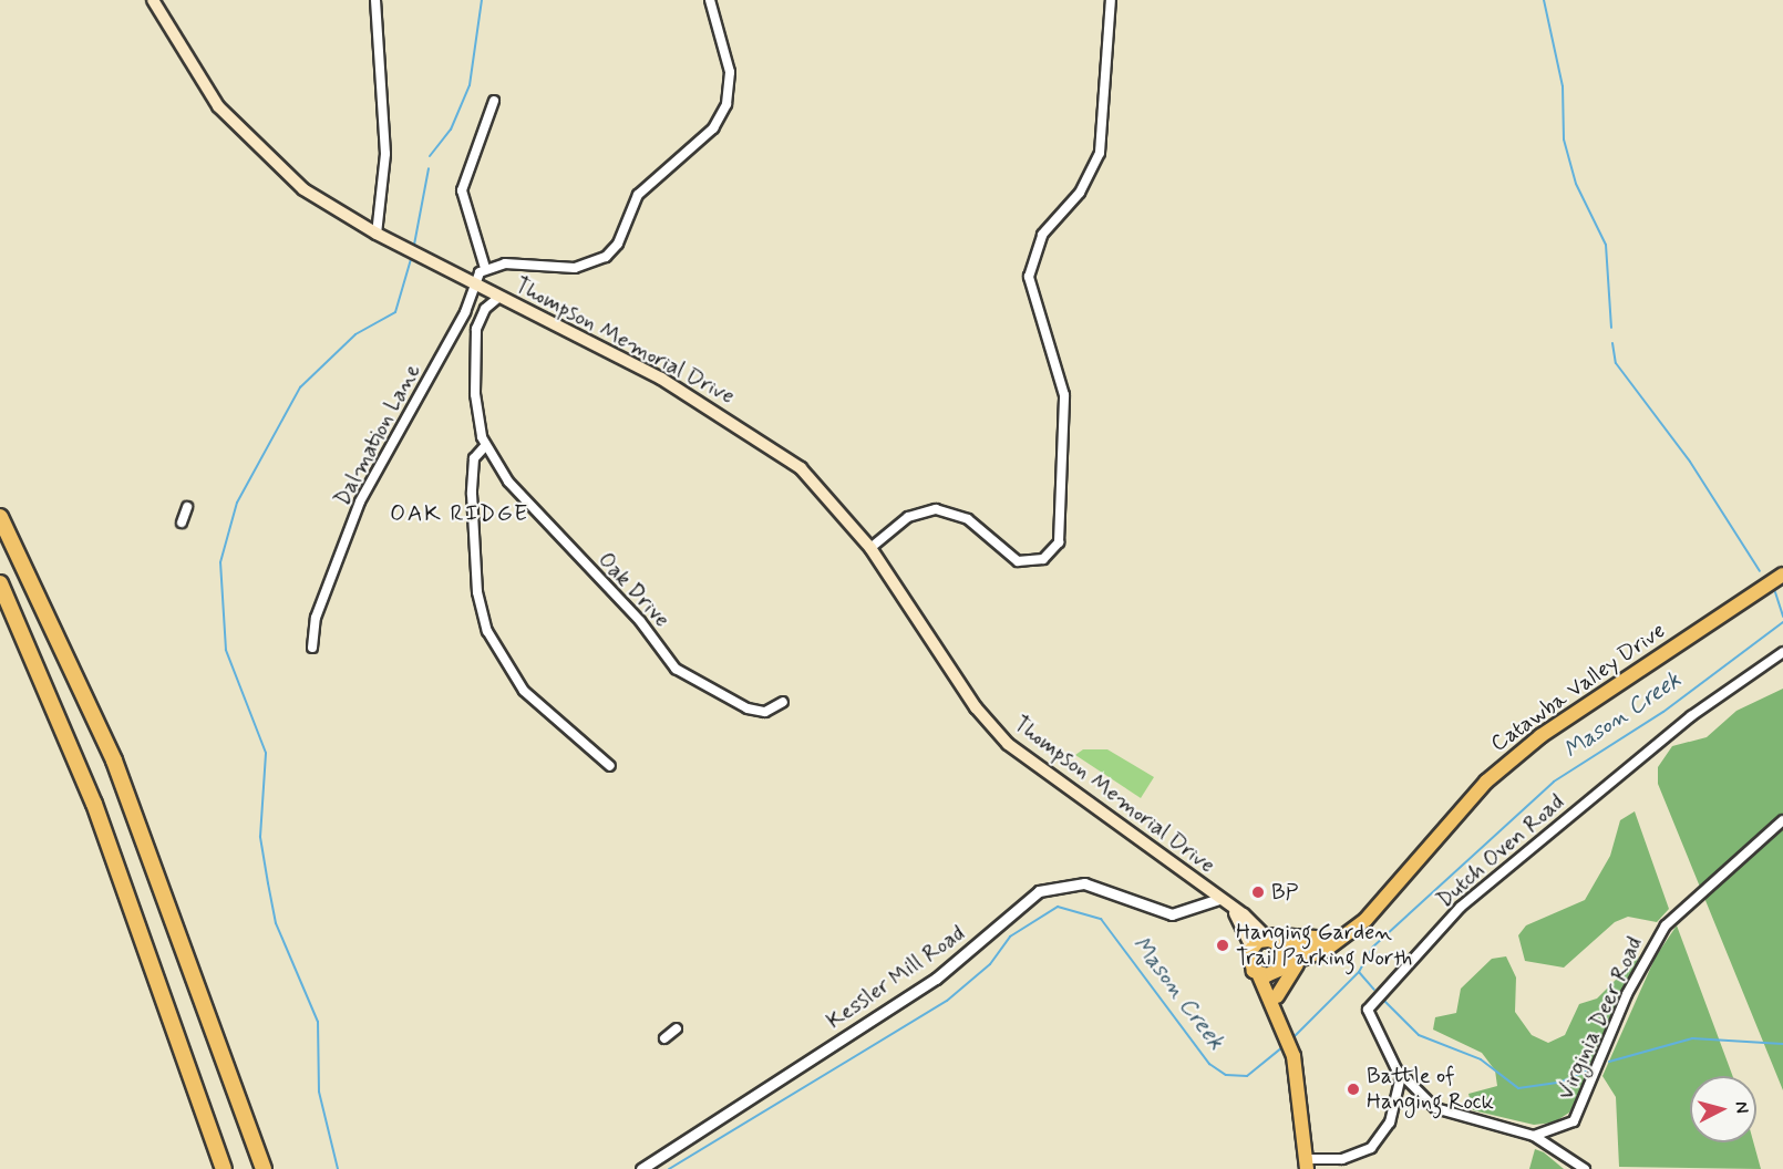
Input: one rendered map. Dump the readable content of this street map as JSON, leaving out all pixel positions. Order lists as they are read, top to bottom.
{
  "streets": {
    "main road": ["Thompson Memorial Drive", "Catawba Valley Drive"],
    "street": [
      "Dalmation Lane",
      "Oak Drive",
      "Dutch Oven Road",
      "Kessler Mill Road",
      "Virginia Deer Road"
    ]
  },
  "crossings": [
    ["Thompson Memorial Drive", "Dalmation Lane"],
    ["Thompson Memorial Drive", "Oak Drive"],
    ["Thompson Memorial Drive", "Catawba Valley Drive"],
    ["Thompson Memorial Drive", "Kessler Mill Road"]
  ],
  "districts": ["OAK RIDGE"],
  "water": ["Mason Creek"],
  "places": ["BP", "Hanging Garden Trail Parking North", "Battle of Hanging Rock"],
  "north": "right"
}
